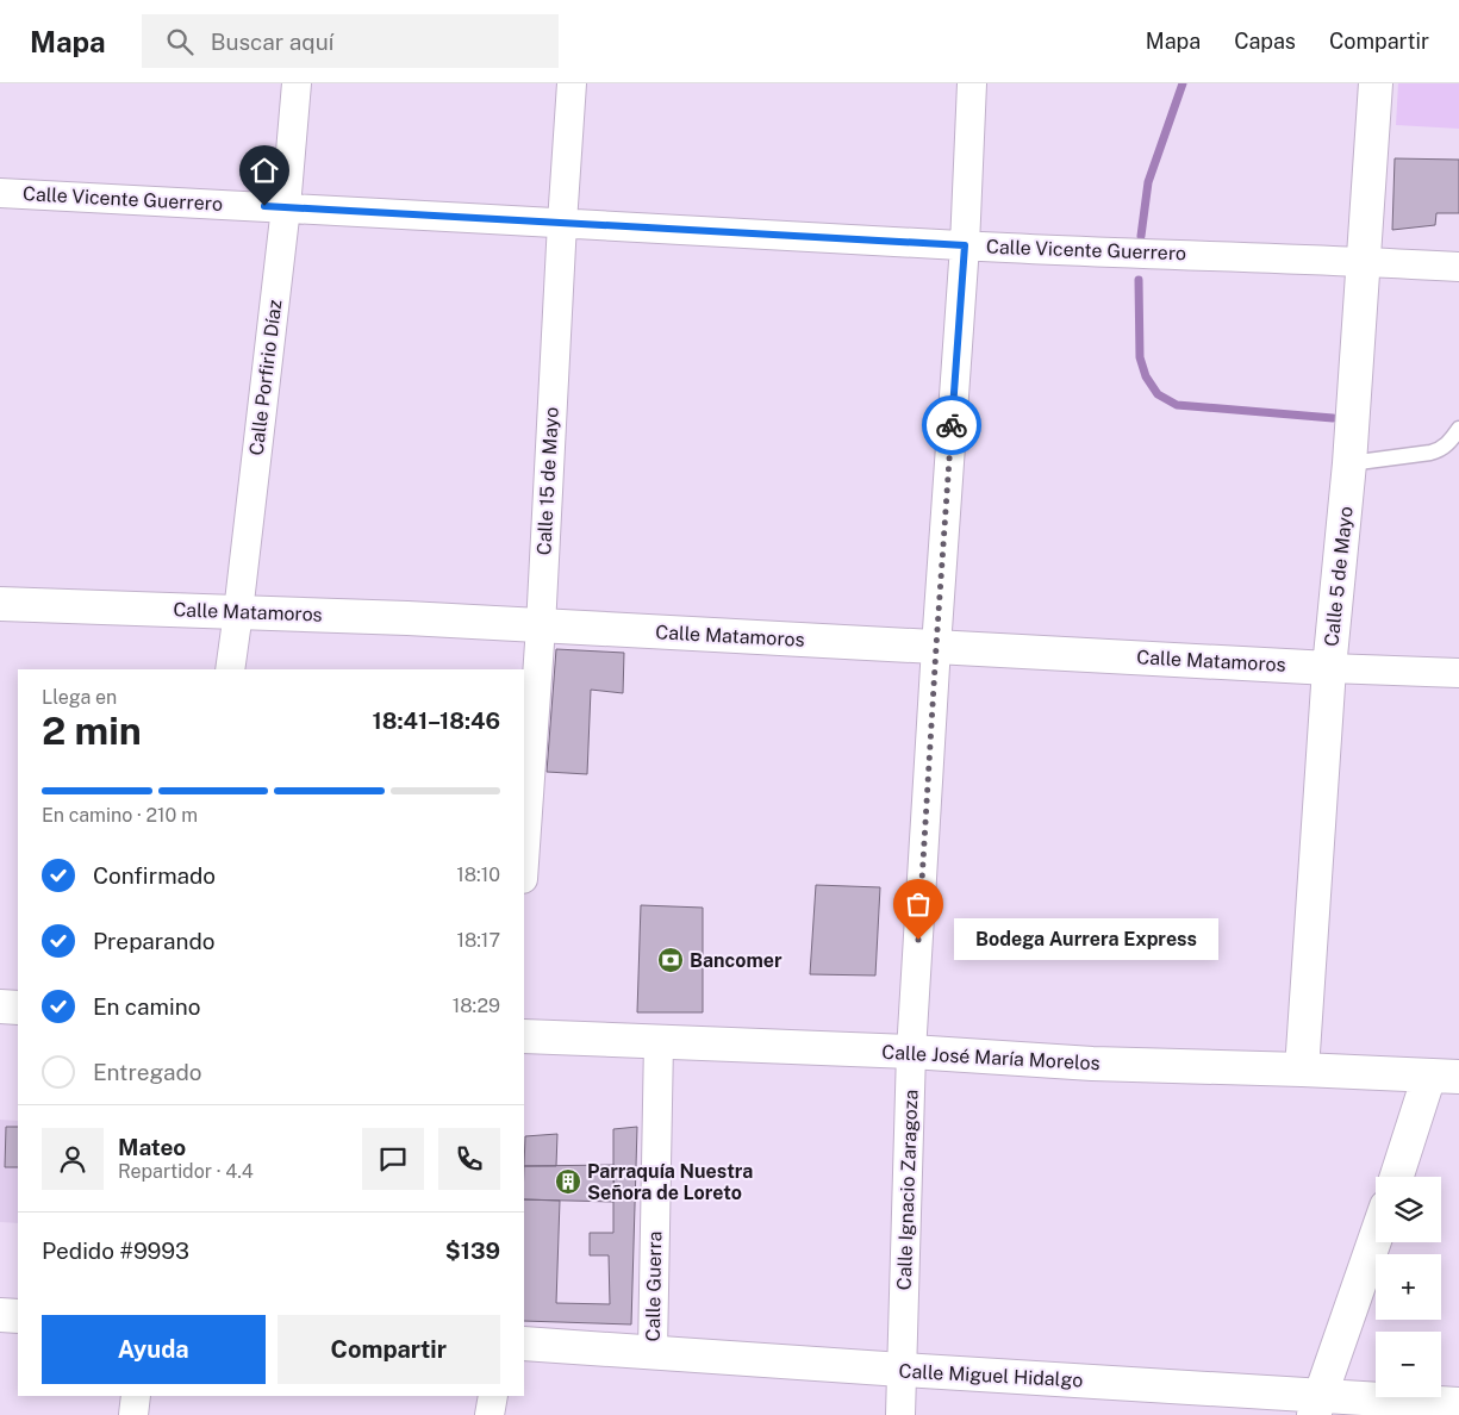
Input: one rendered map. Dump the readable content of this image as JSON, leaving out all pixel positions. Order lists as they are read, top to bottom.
{
  "streets": {
    "street": [
      "Calle Vicente Guerrero",
      "Calle Porfirio Díaz",
      "Calle 15 de Mayo",
      "Calle 5 de Mayo",
      "Calle Matamoros",
      "Calle José María Morelos",
      "Calle Ignacio Zaragoza",
      "Calle Guerra",
      "Calle Miguel Hidalgo"
    ]
  },
  "crossings": [
    ["Calle Vicente Guerrero", "Calle Porfirio Díaz"],
    ["Calle Vicente Guerrero", "Calle 15 de Mayo"],
    ["Calle Vicente Guerrero", "Calle 5 de Mayo"],
    ["Calle Vicente Guerrero", "Calle Ignacio Zaragoza"],
    ["Calle Porfirio Díaz", "Calle Matamoros"],
    ["Calle 15 de Mayo", "Calle Matamoros"],
    ["Calle 5 de Mayo", "Calle Matamoros"],
    ["Calle 5 de Mayo", "Calle José María Morelos"],
    ["Calle Matamoros", "Calle Ignacio Zaragoza"],
    ["Calle José María Morelos", "Calle Ignacio Zaragoza"],
    ["Calle José María Morelos", "Calle Guerra"],
    ["Calle Ignacio Zaragoza", "Calle Miguel Hidalgo"],
    ["Calle Guerra", "Calle Miguel Hidalgo"]
  ],
  "places": {
    "other": ["Bodega Aurrera Express"],
    "bank": ["Bancomer"],
    "building": ["Parraquía Nuestra Señora de Loreto"]
  },
  "page": {
    "header": "Mapa",
    "search": "Buscar aquí",
    "nav": ["Mapa", "Capas", "Compartir"],
    "heading": ["2 min", "Llega en", "18:41–18:46"],
    "panel": [
      "Mateo",
      "Repartidor · 4.4",
      "Pedido #9993",
      "$139"
    ],
    "bar": "En camino · 210 m",
    "list": [
      ["Confirmado", "18:10"],
      ["Preparando", "18:17"],
      ["En camino", "18:29"],
      "Entregado"
    ],
    "bubble": "Bodega Aurrera Express",
    "map_buttons": ["+", "−"],
    "buttons": ["Ayuda", "Compartir"]
  }
}
